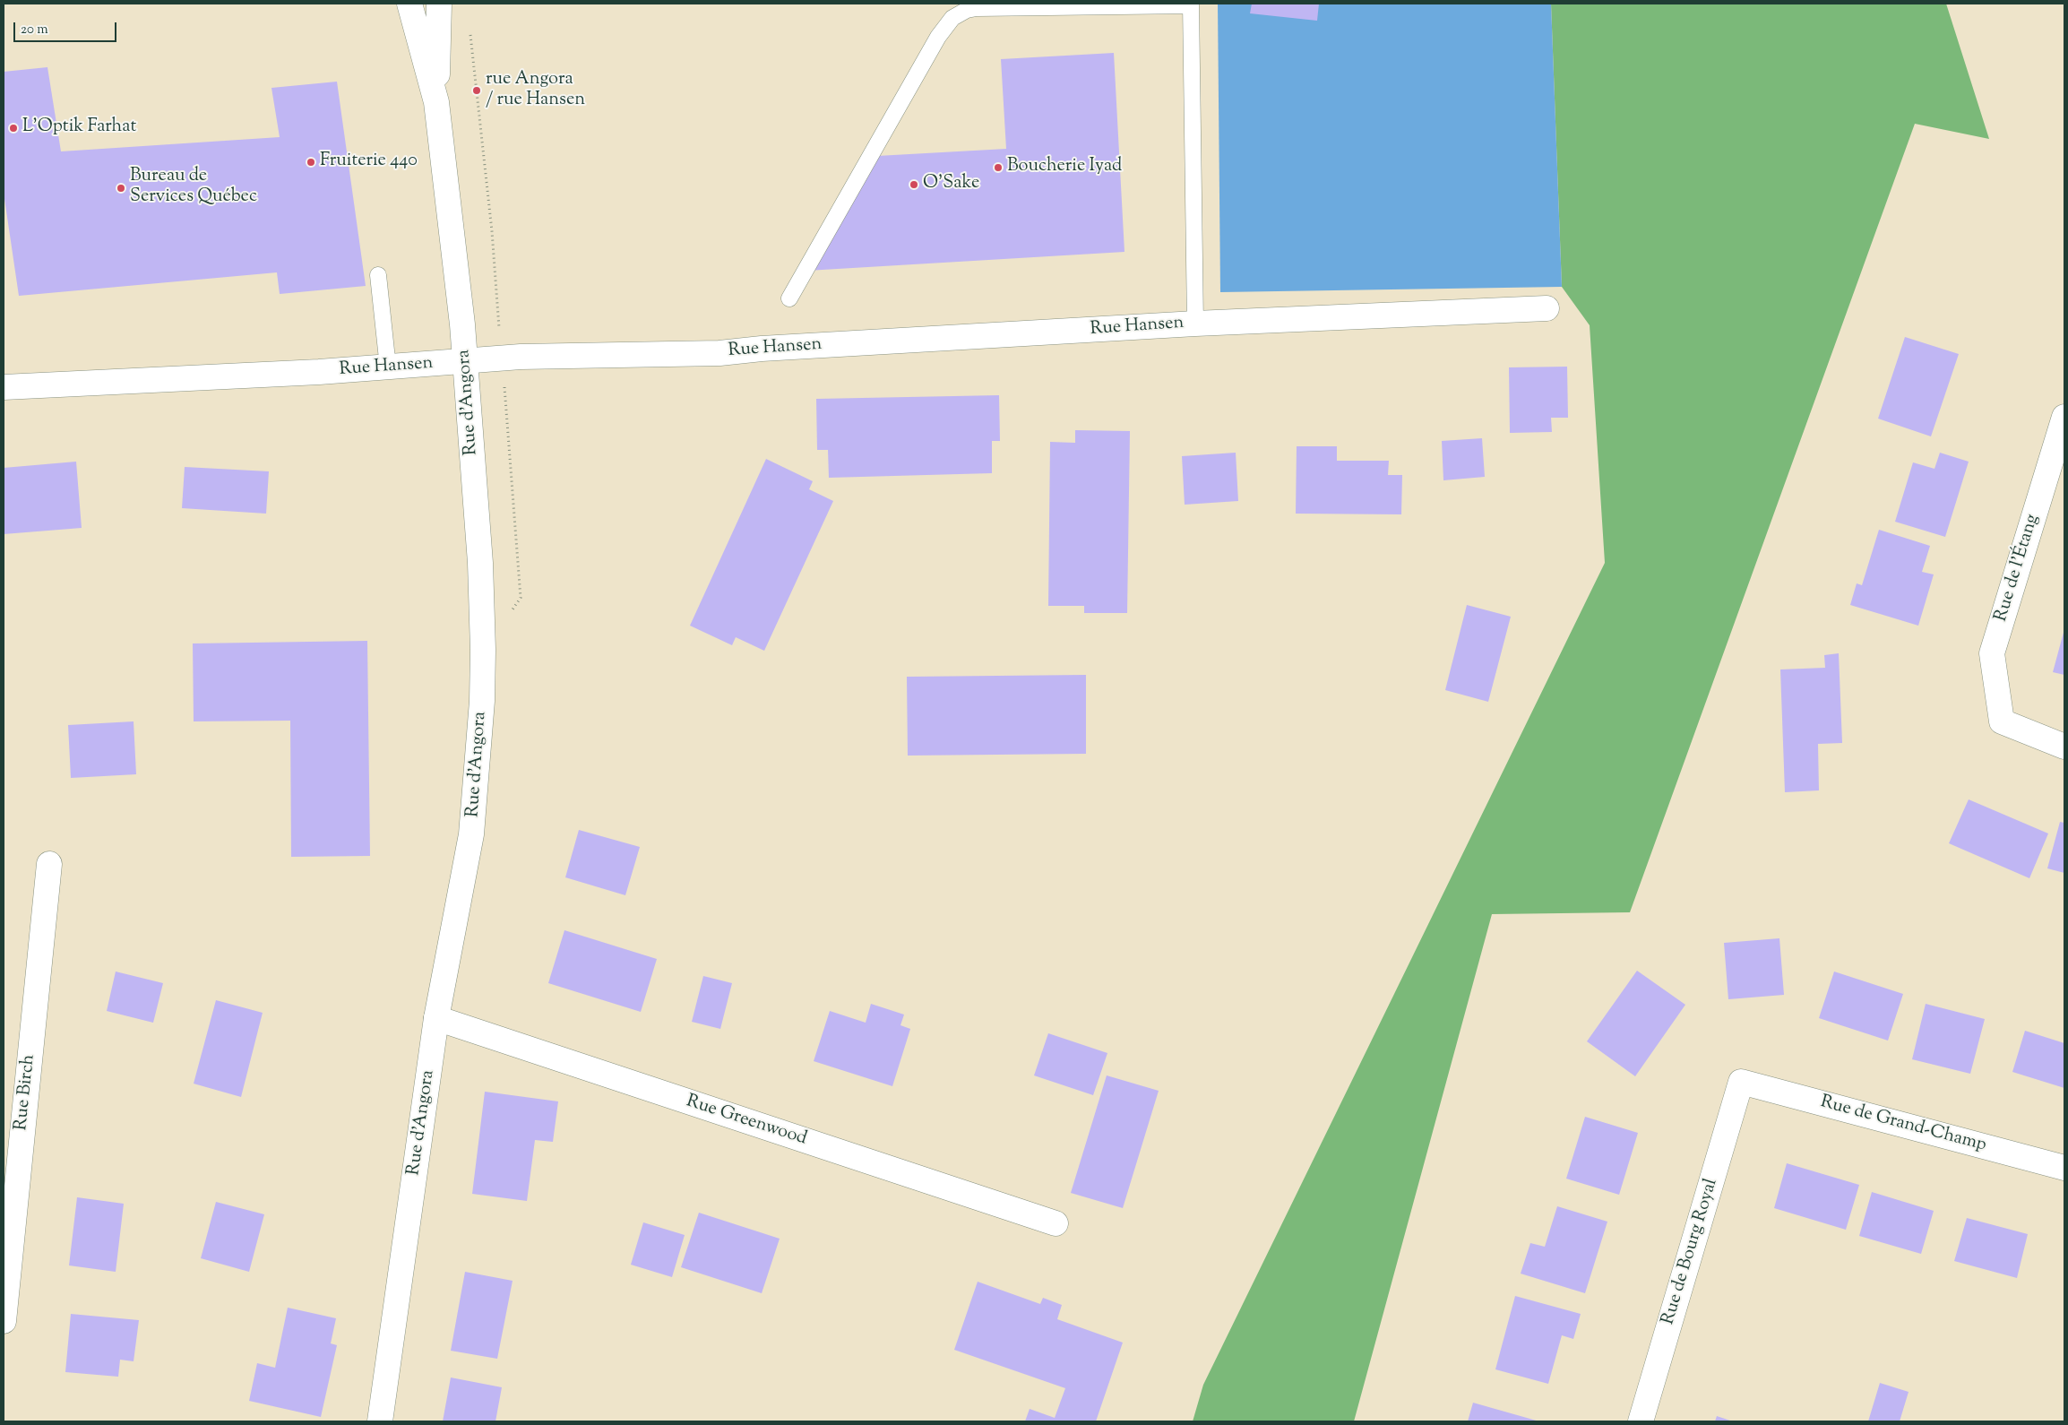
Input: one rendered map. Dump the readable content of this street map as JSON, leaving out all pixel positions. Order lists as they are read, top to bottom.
{
  "streets": {
    "street": [
      "Rue Hansen",
      "Rue d'Angora",
      "Rue de l'Étang",
      "Rue Birch",
      "Rue Greenwood",
      "Rue de Grand-Champ",
      "Rue de Bourg Royal"
    ]
  },
  "crossings": [
    ["Rue Hansen", "Rue d'Angora"],
    ["Rue d'Angora", "Rue Greenwood"],
    ["Rue de Grand-Champ", "Rue de Bourg Royal"]
  ],
  "places": [
    "rue Angora / rue Hansen",
    "L'Optik Farhat",
    "Fruiterie 440",
    "Boucherie Iyad",
    "O'Sake",
    "Bureau de Services Québec"
  ],
  "scale_bar": "20 m"
}
